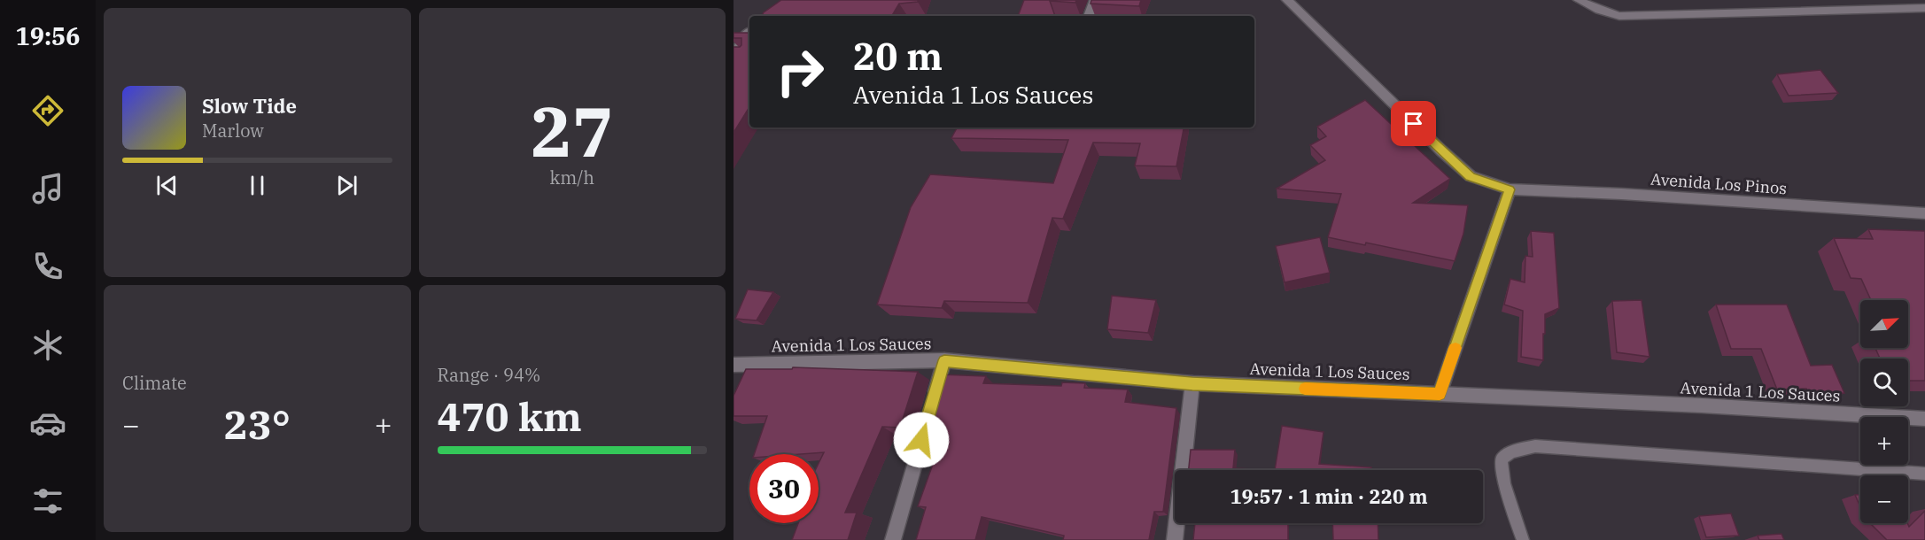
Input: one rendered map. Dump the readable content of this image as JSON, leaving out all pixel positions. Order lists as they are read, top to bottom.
{
  "streets": {
    "street": ["Avenida Los Pinos", "Avenida 1 Los Sauces"]
  },
  "north": "top right",
  "page": {
    "tabs": "19:56",
    "tile": [
      ["27", "km/h"],
      "Climate",
      ["Range · 94%", "470 km"]
    ],
    "turn": ["20 m", "Avenida 1 Los Sauces"],
    "song": ["Slow Tide", "Marlow"],
    "map_buttons": ["+", "−"],
    "heat": ["−", "23°", "+"],
    "limit": "30",
    "trip": "19:57 · 1 min · 220 m"
  }
}
